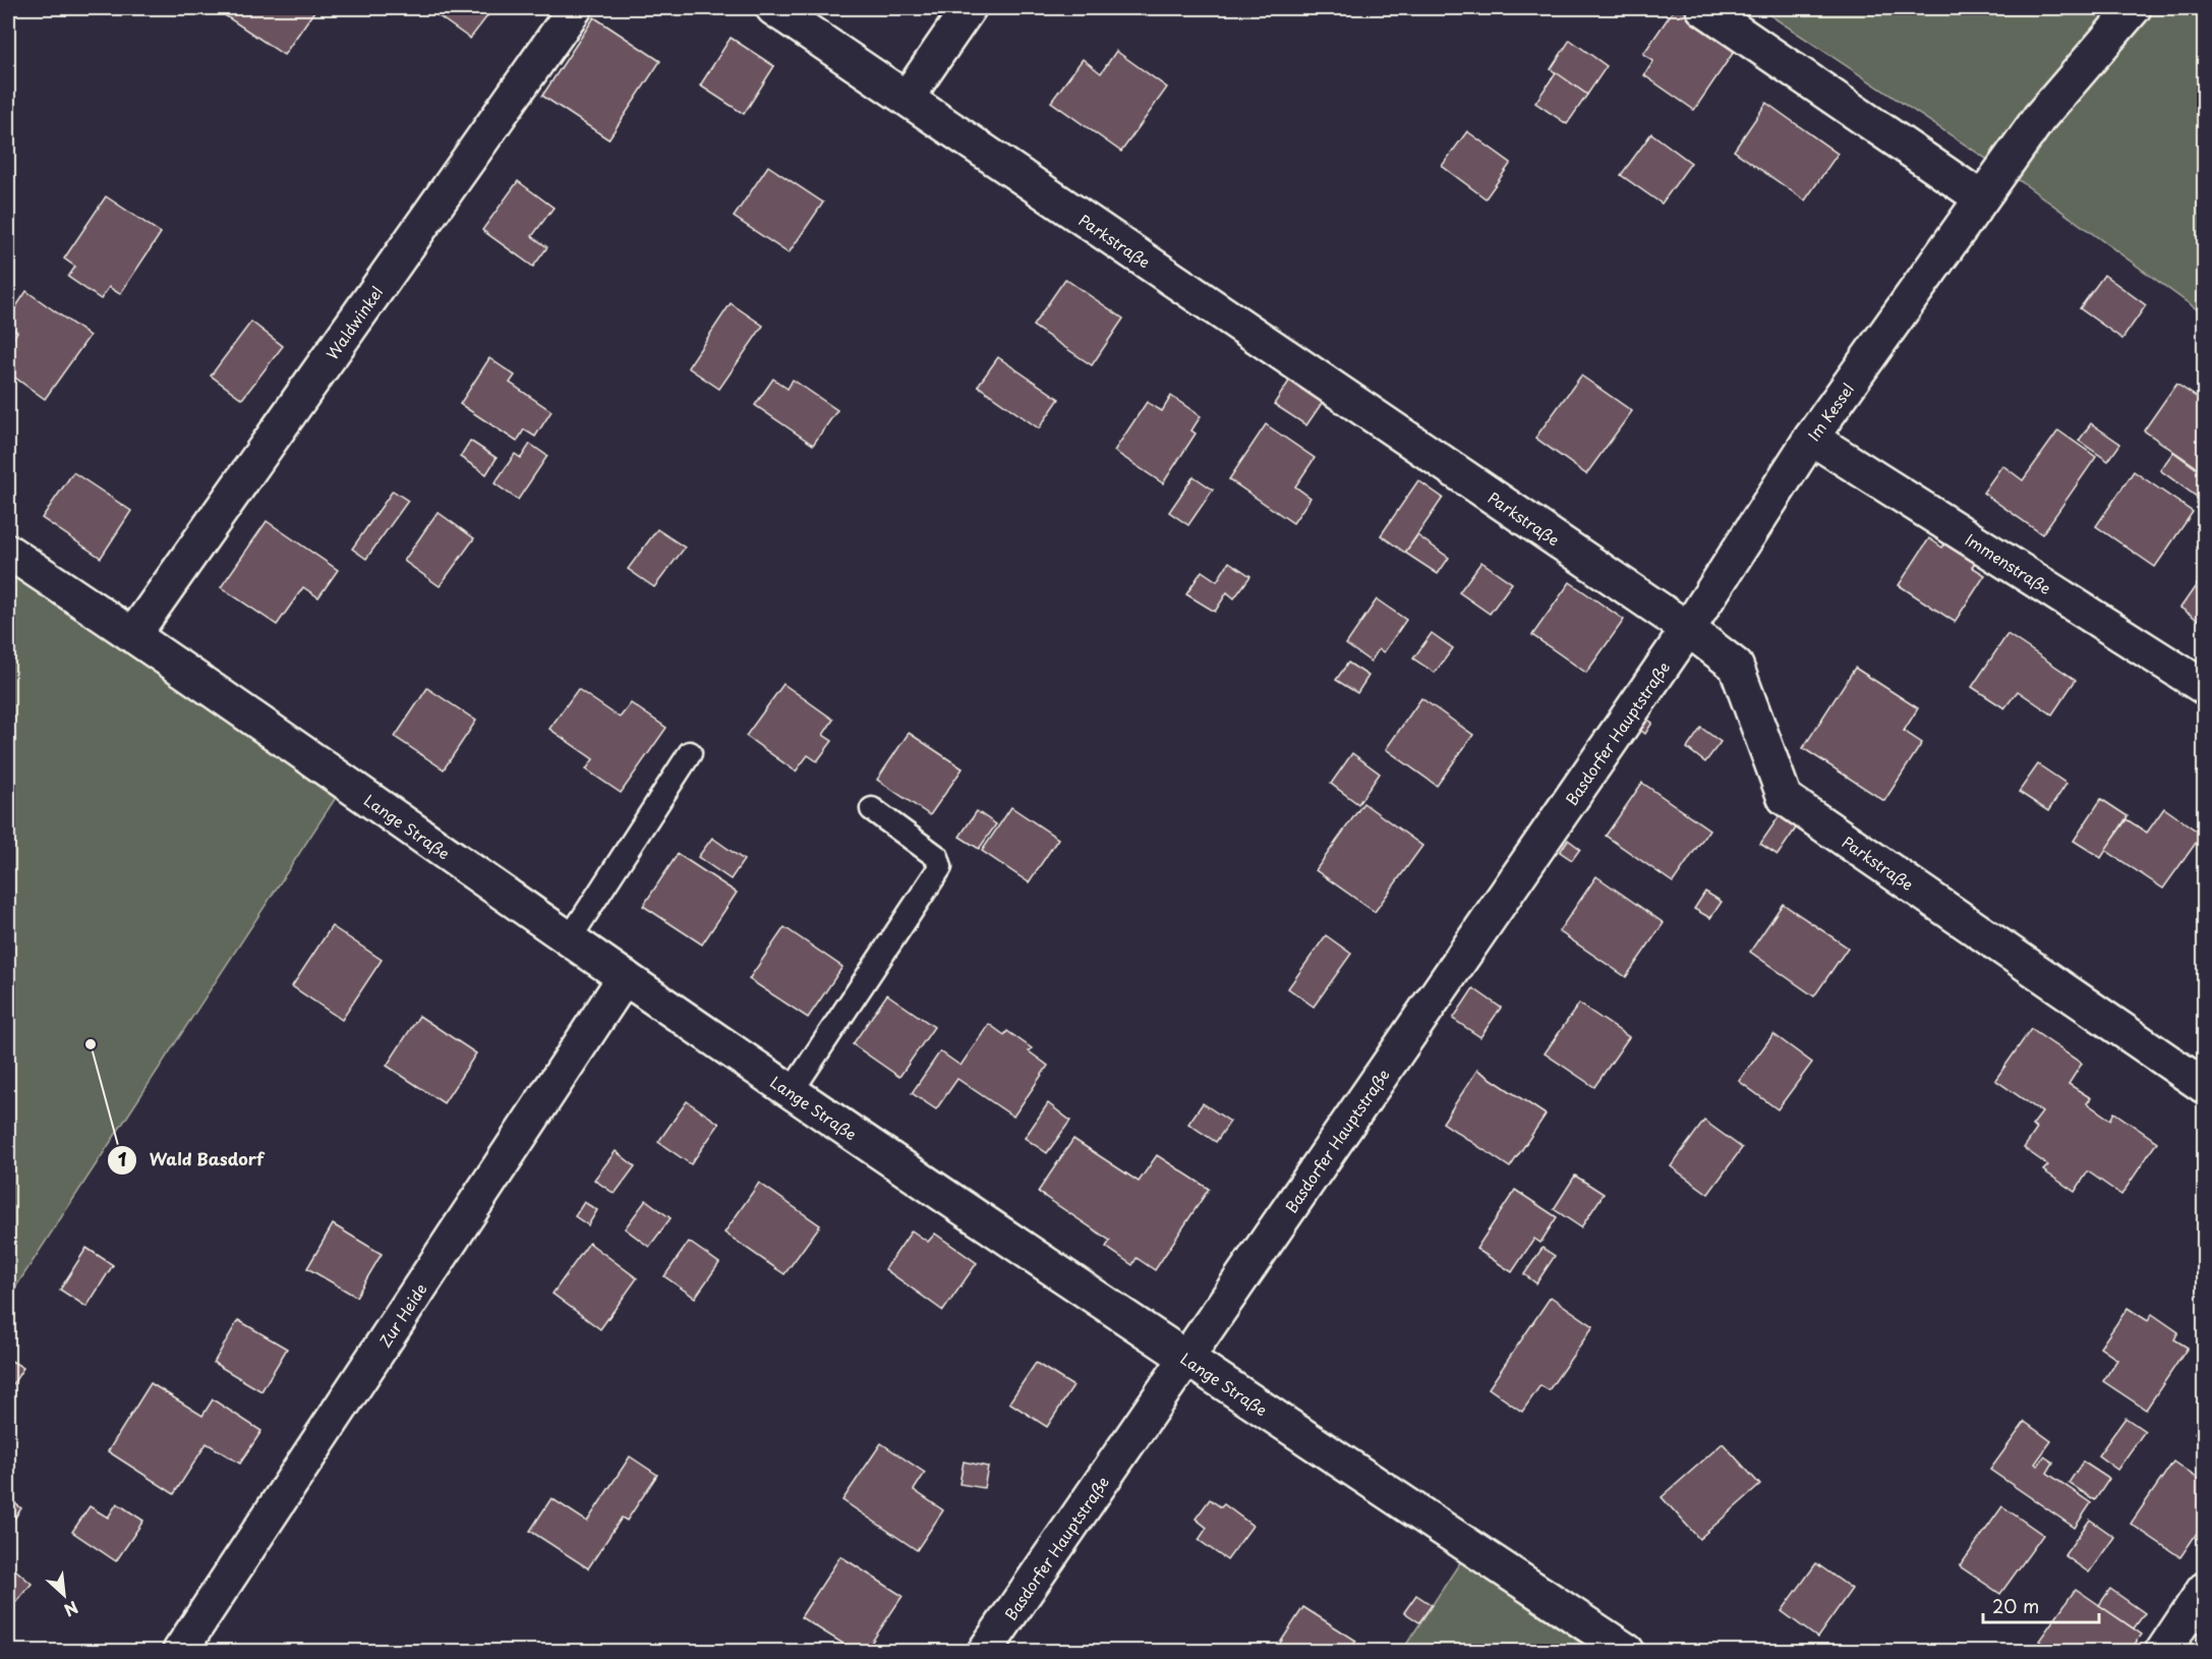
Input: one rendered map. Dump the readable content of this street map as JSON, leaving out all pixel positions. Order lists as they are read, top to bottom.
{
  "streets": {
    "street": [
      "Parkstraße",
      "Waldwinkel",
      "Im Kessel",
      "Immenstraße",
      "Basdorfer Hauptstraße",
      "Lange Straße",
      "Zur Heide"
    ]
  },
  "crossings": [
    ["Parkstraße", "Im Kessel"],
    ["Parkstraße", "Basdorfer Hauptstraße"],
    ["Waldwinkel", "Lange Straße"],
    ["Im Kessel", "Immenstraße"],
    ["Im Kessel", "Basdorfer Hauptstraße"],
    ["Basdorfer Hauptstraße", "Lange Straße"],
    ["Lange Straße", "Zur Heide"]
  ],
  "places": ["Wald Basdorf"],
  "scale_bar": "20 m",
  "north": "bottom right"
}
